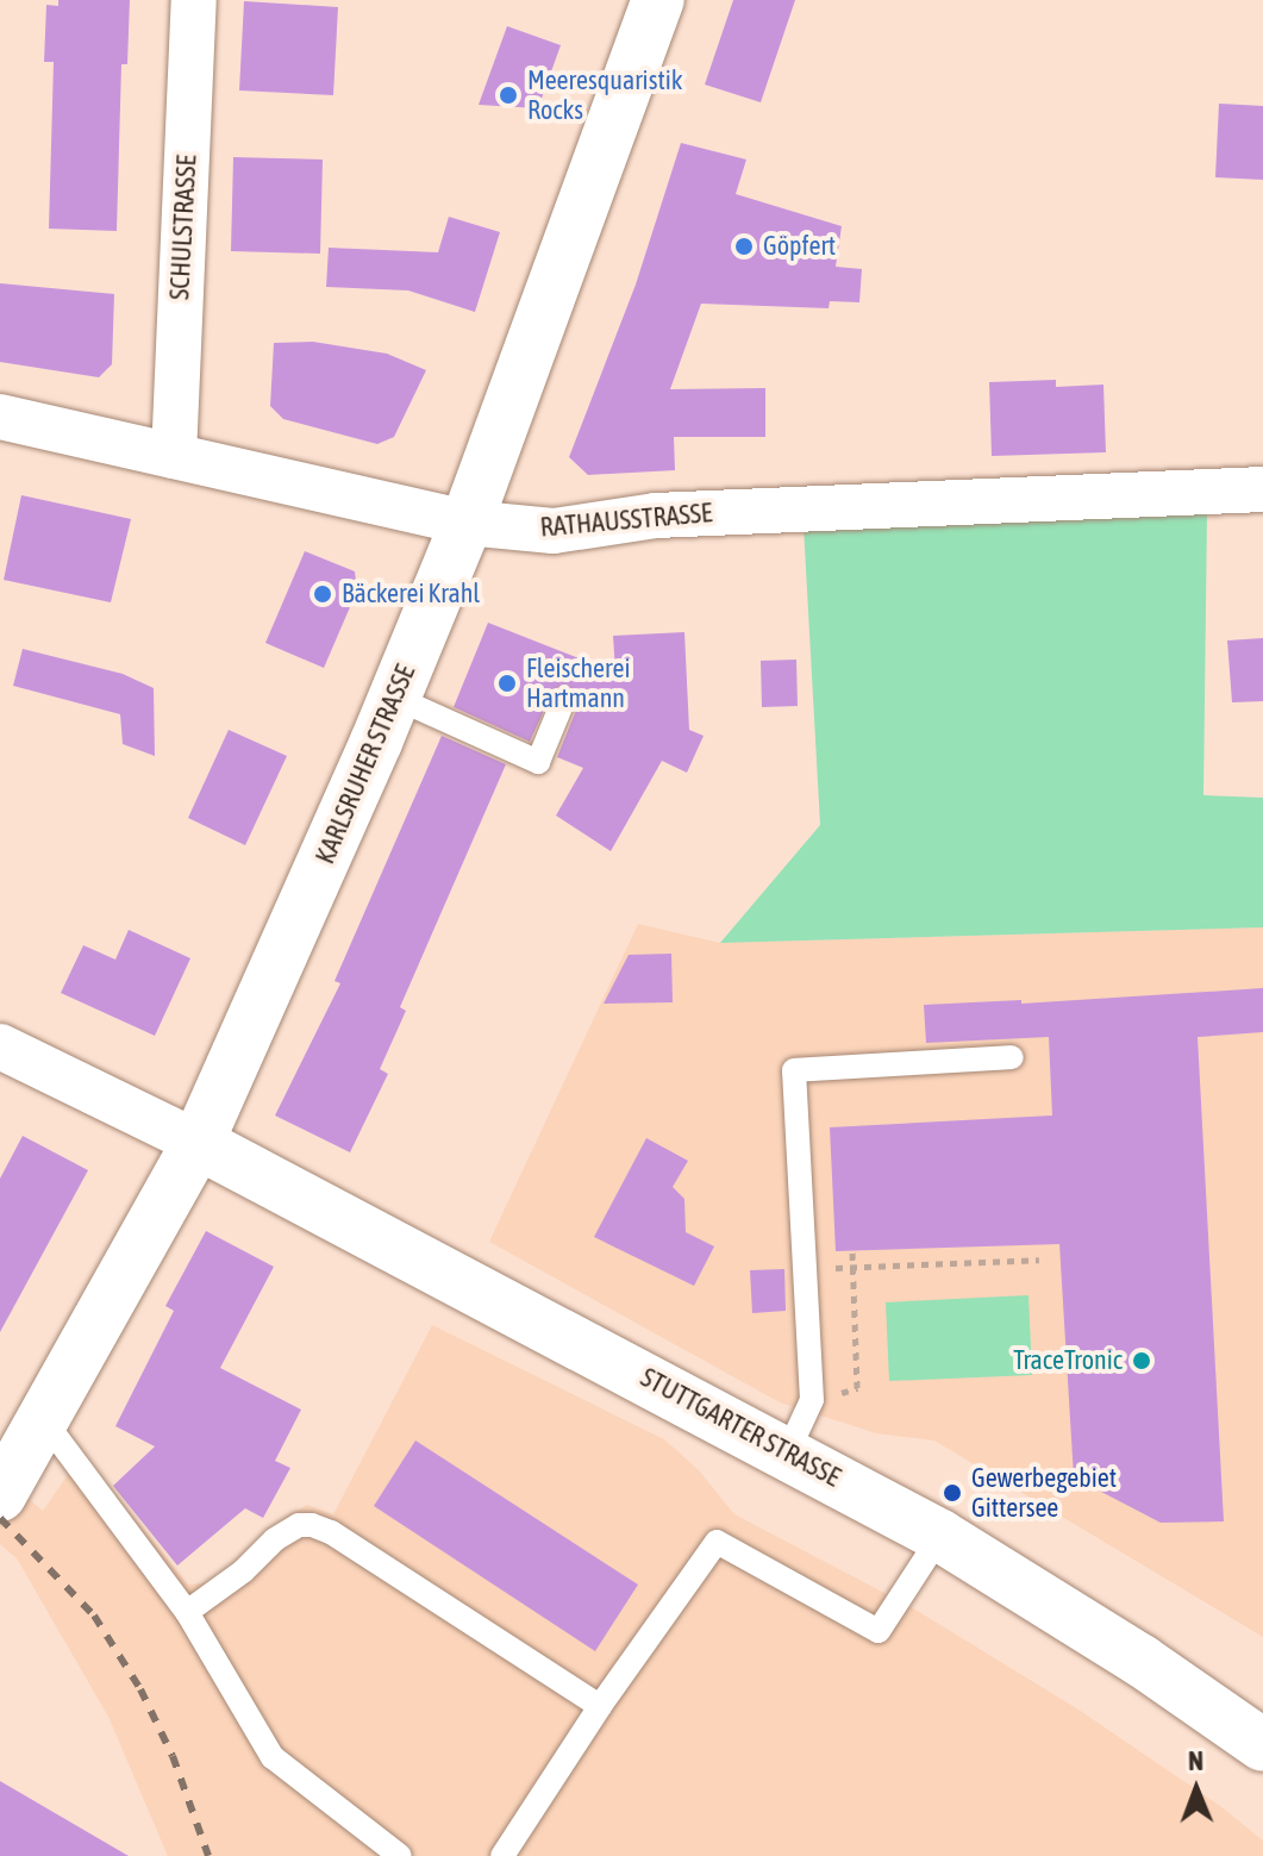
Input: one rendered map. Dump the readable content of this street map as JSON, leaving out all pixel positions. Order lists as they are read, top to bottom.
{
  "streets": {
    "main road": ["KARLSRUHER STRASSE", "STUTTGARTER STRASSE"],
    "street": ["SCHULSTRASSE", "RATHAUSSTRASSE"]
  },
  "crossings": [
    ["SCHULSTRASSE", "RATHAUSSTRASSE"],
    ["RATHAUSSTRASSE", "KARLSRUHER STRASSE"],
    ["KARLSRUHER STRASSE", "STUTTGARTER STRASSE"]
  ],
  "places": [
    "Meeresquaristik Rocks",
    "Göpfert",
    "Bäckerei Krahl",
    "Fleischerei Hartmann",
    "TraceTronic",
    "Gewerbegebiet Gittersee"
  ],
  "north": "top"
}
